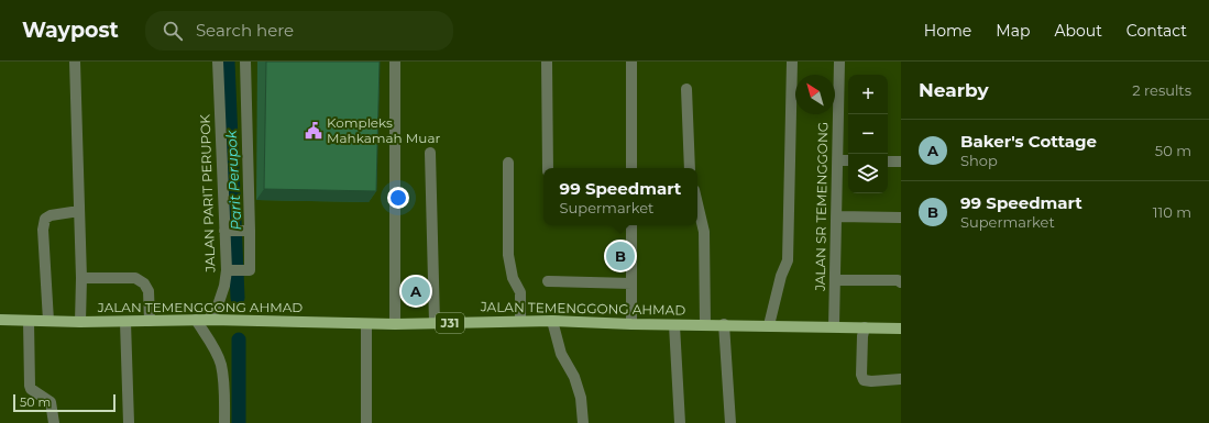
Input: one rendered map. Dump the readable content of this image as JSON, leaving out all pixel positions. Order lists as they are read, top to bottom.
{
  "streets": {
    "main road": ["JALAN TEMENGGONG AHMAD", "J31"],
    "street": ["JALAN PARIT PERUPOK", "JALAN SR TEMENGGONG"]
  },
  "crossings": [
    ["JALAN PARIT PERUPOK", "JALAN TEMENGGONG AHMAD"],
    ["JALAN SR TEMENGGONG", "JALAN TEMENGGONG AHMAD"]
  ],
  "water": ["Parit Perupok"],
  "places": {
    "public building": ["Kompleks Mahkamah Muar"]
  },
  "scale_bar": "50 m",
  "north": "top left",
  "page": {
    "header": "Waypost",
    "search": "Search here",
    "nav": [
      "Home",
      "Map",
      "About",
      "Contact"
    ],
    "heading": ["Nearby", "2 results"],
    "map_buttons": ["+", "−"],
    "list": [
      {
        "mark": "A",
        "name": "Baker's Cottage",
        "note": "Shop",
        "value": "50 m"
      },
      {
        "mark": "B",
        "name": "99 Speedmart",
        "note": "Supermarket",
        "value": "110 m"
      }
    ],
    "popup": ["99 Speedmart", "Supermarket"],
    "pins": ["B", "A"],
    "scale": "50 m"
  }
}
